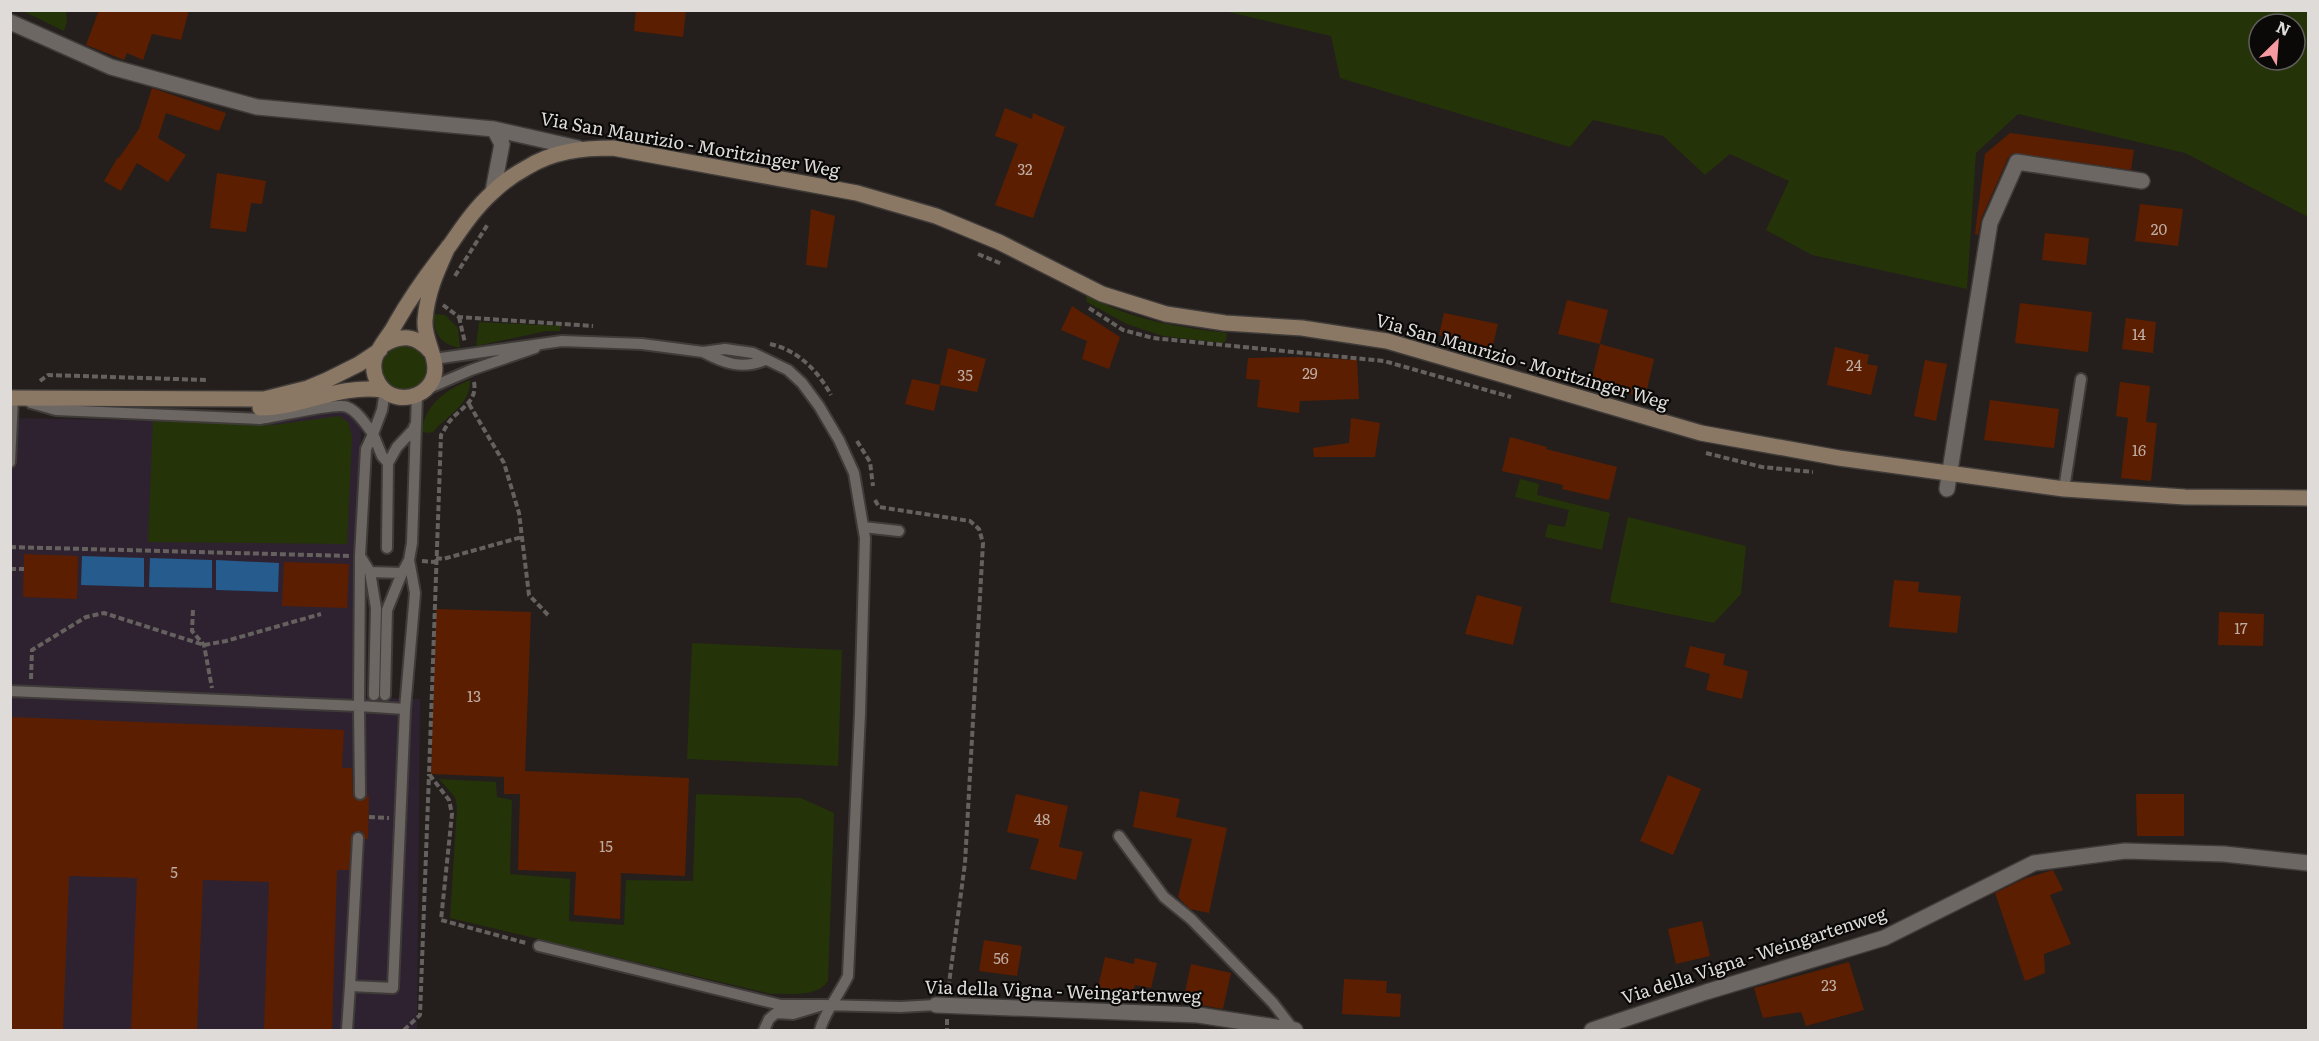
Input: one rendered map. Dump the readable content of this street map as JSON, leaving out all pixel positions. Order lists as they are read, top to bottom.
{
  "streets": {
    "main road": ["Via San Maurizio - Moritzinger Weg"],
    "street": ["Via della Vigna - Weingartenweg"]
  },
  "house_numbers": [
    "32",
    "20",
    "14",
    "24",
    "29",
    "35",
    "16",
    "17",
    "13",
    "48",
    "15",
    "5",
    "56",
    "23"
  ],
  "north": "top right"
}
